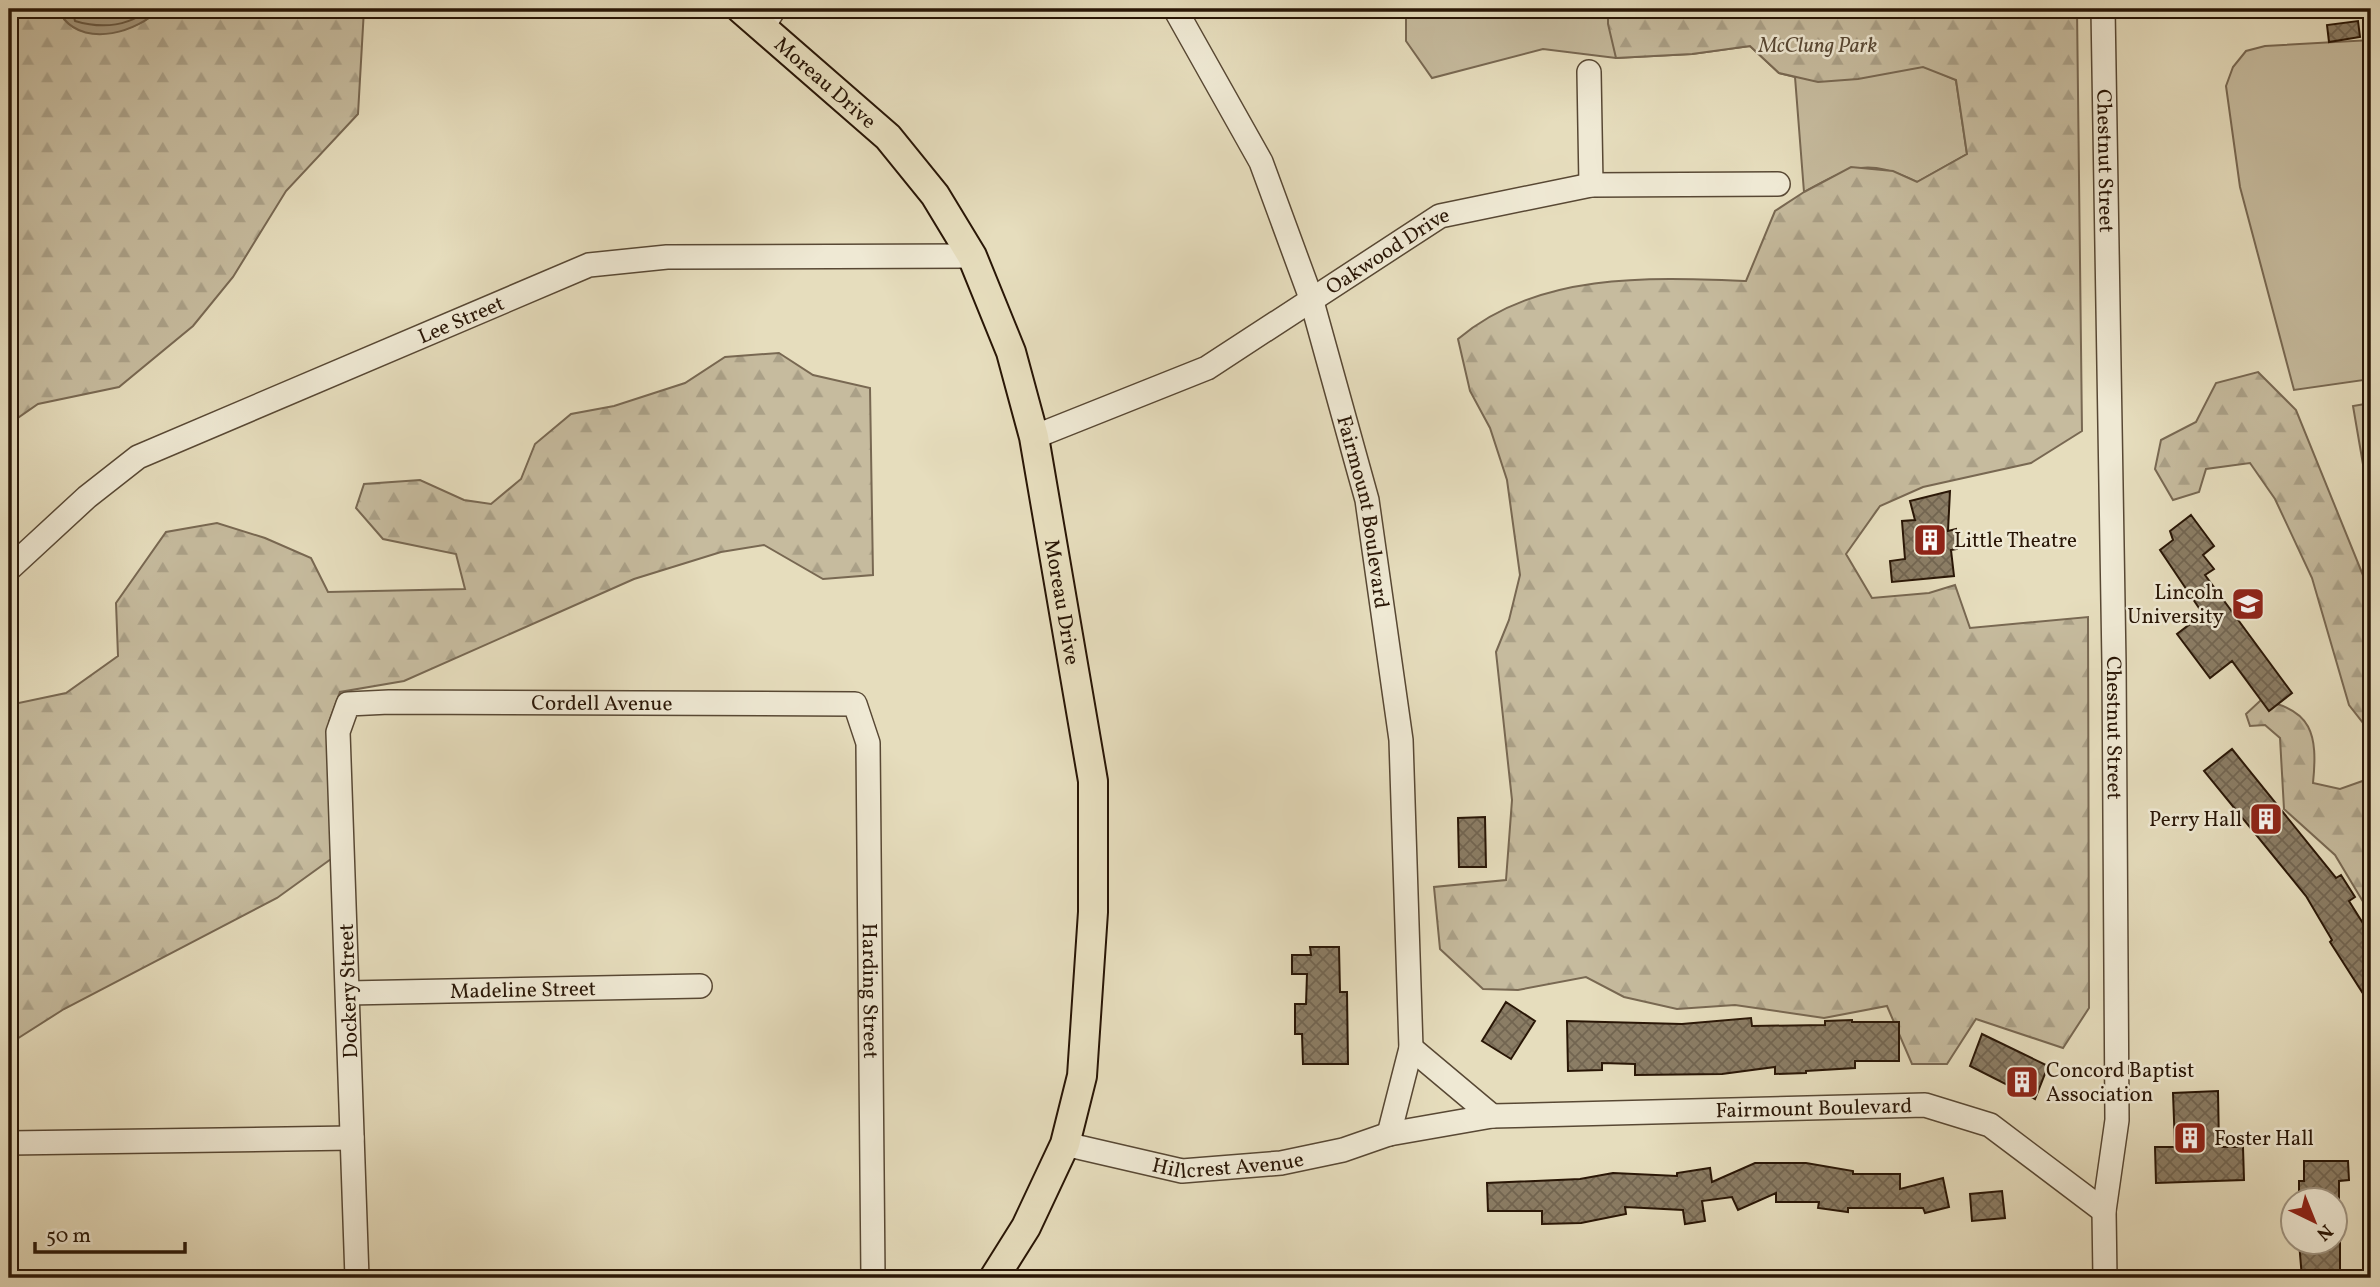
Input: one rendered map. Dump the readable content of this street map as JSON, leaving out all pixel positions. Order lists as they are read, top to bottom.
{
  "streets": {
    "main road": ["Moreau Drive"],
    "street": [
      "Chestnut Street",
      "Oakwood Drive",
      "Lee Street",
      "Fairmount Boulevard",
      "Cordell Avenue",
      "Madeline Street",
      "Harding Street",
      "Dockery Street",
      "Hillcrest Avenue"
    ]
  },
  "crossings": [
    ["Moreau Drive", "Oakwood Drive"],
    ["Moreau Drive", "Lee Street"],
    ["Moreau Drive", "Hillcrest Avenue"],
    ["Chestnut Street", "Fairmount Boulevard"],
    ["Oakwood Drive", "Fairmount Boulevard"],
    ["Fairmount Boulevard", "Hillcrest Avenue"],
    ["Cordell Avenue", "Harding Street"],
    ["Cordell Avenue", "Dockery Street"],
    ["Madeline Street", "Dockery Street"]
  ],
  "parks": ["McClung Park"],
  "places": {
    "building": [
      "Little Theatre",
      "Perry Hall",
      "Concord Baptist Association",
      "Foster Hall"
    ],
    "school or university": ["Lincoln University"]
  },
  "scale_bar": "50 m",
  "north": "bottom right"
}
